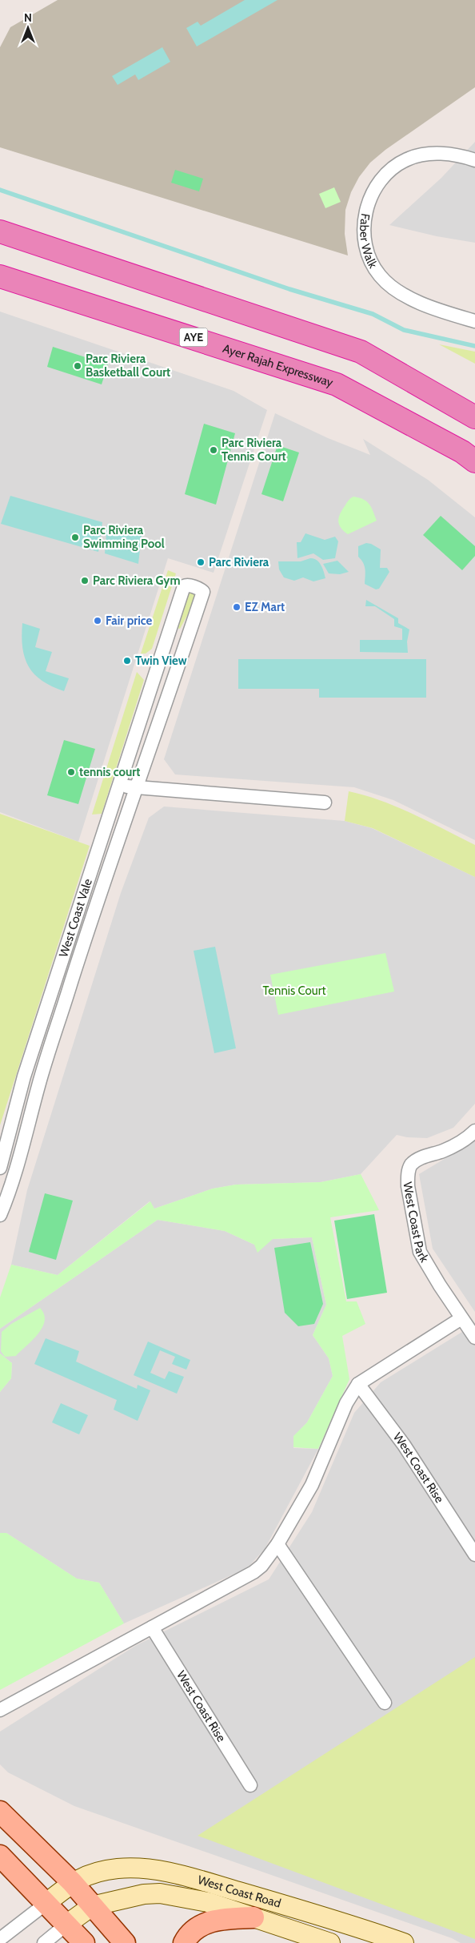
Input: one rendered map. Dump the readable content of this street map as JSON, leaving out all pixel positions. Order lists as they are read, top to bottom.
{
  "streets": {
    "highway": ["AYE", "Ayer Rajah Expressway"],
    "street": [
      "Faber Walk",
      "West Coast Vale",
      "West Coast Park",
      "West Coast Rise",
      "West Coast Road"
    ]
  },
  "parks": ["Tennis Court"],
  "places": [
    "Parc Riviera Basketball Court",
    "Parc Riviera Tennis Court",
    "Parc Riviera Swimming Pool",
    "Parc Riviera",
    "Parc Riviera Gym",
    "EZ Mart",
    "Fair price",
    "Twin View",
    "tennis court"
  ],
  "north": "top"
}
